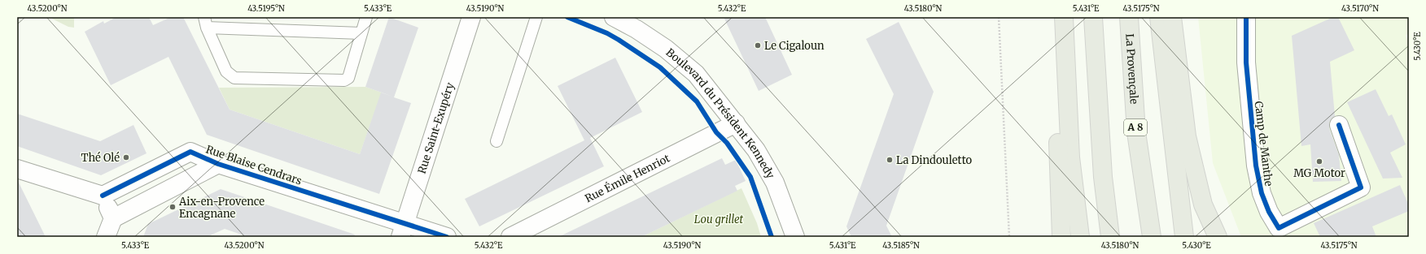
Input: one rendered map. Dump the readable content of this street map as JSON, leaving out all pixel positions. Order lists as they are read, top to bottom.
{
  "streets": {
    "highway": ["La Provençale", "A 8"],
    "street": [
      "Boulevard du Président Kennedy",
      "Rue Saint-Exupéry",
      "Camp de Manthe",
      "Rue Blaise Cendrars",
      "Rue Émile Henriot"
    ]
  },
  "crossings": [
    ["Boulevard du Président Kennedy", "Rue Émile Henriot"],
    ["Rue Saint-Exupéry", "Rue Blaise Cendrars"]
  ],
  "parks": ["Lou grillet"],
  "places": [
    "Le Cigaloun",
    "Thé Olé",
    "La Dindouletto",
    "MG Motor",
    "Aix-en-Provence Encagnane"
  ],
  "coordinates": [
    "43.5200°N",
    "43.5195°N",
    "5.433°E",
    "43.5190°N",
    "5.432°E",
    "43.5180°N",
    "5.431°E",
    "43.5175°N",
    "43.5170°N",
    "5.430°E",
    "43.5185°N"
  ]
}
